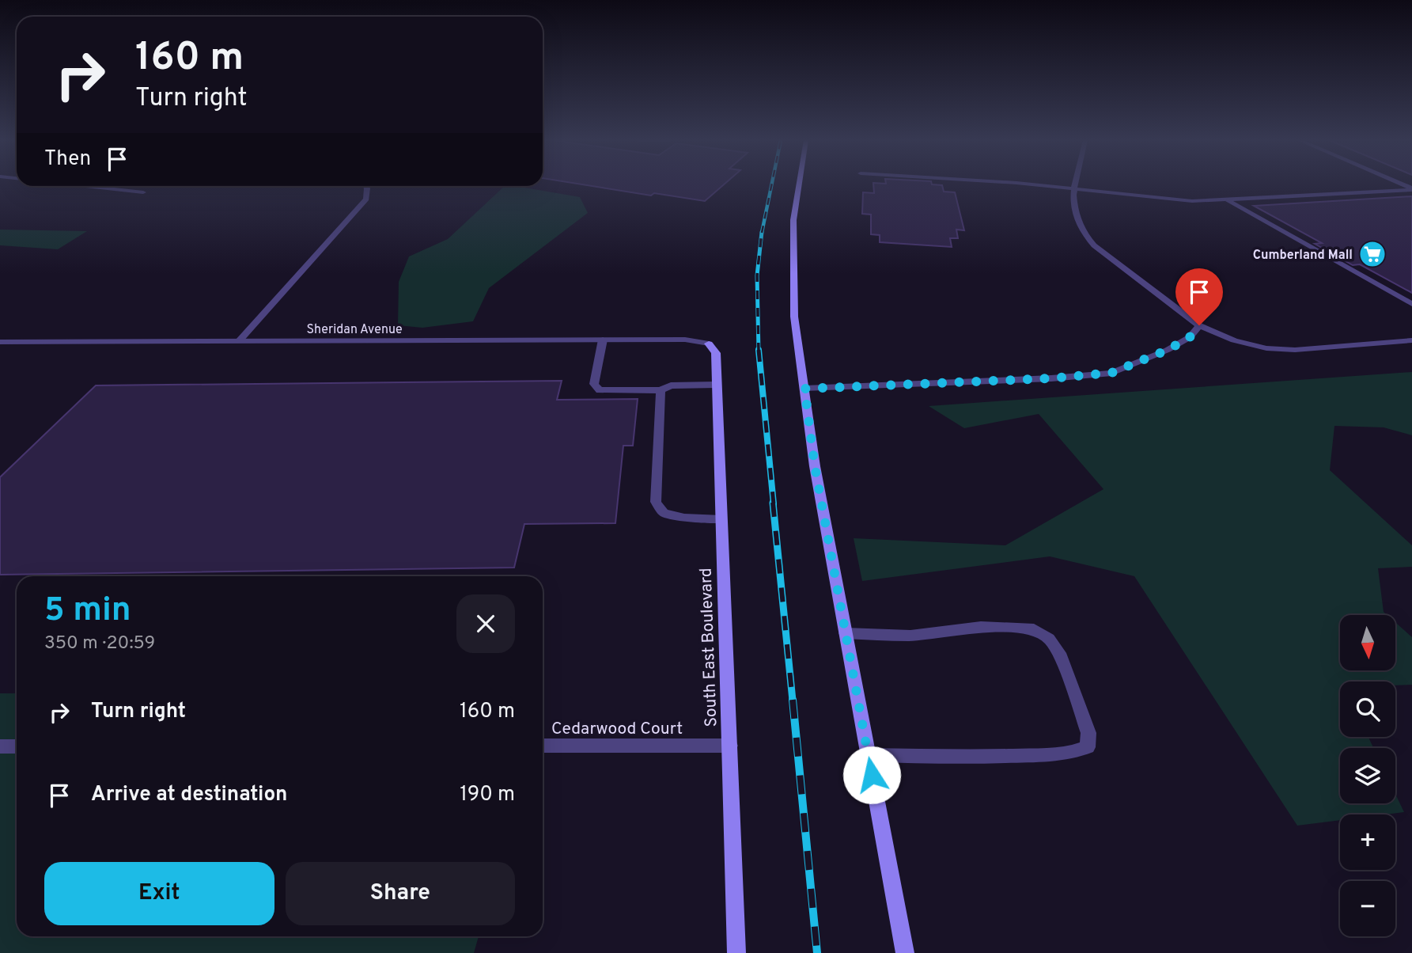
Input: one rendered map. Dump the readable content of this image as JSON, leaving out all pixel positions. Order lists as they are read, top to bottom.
{
  "streets": {
    "street": ["Sheridan Avenue", "South East Boulevard", "Cedarwood Court"]
  },
  "crossings": [
    ["Sheridan Avenue", "South East Boulevard"],
    ["South East Boulevard", "Cedarwood Court"]
  ],
  "places": {
    "supermarket": ["Cumberland Mall"]
  },
  "north": "bottom",
  "page": {
    "turn": ["160 m", "Turn right"],
    "then": "Then",
    "heading": ["5 min", "350 m · 20:59"],
    "map_buttons": ["+", "−"],
    "list": [
      {
        "name": "Turn right",
        "value": "160 m"
      },
      {
        "name": "Arrive at destination",
        "value": "190 m"
      }
    ],
    "buttons": ["Exit", "Share"]
  }
}
